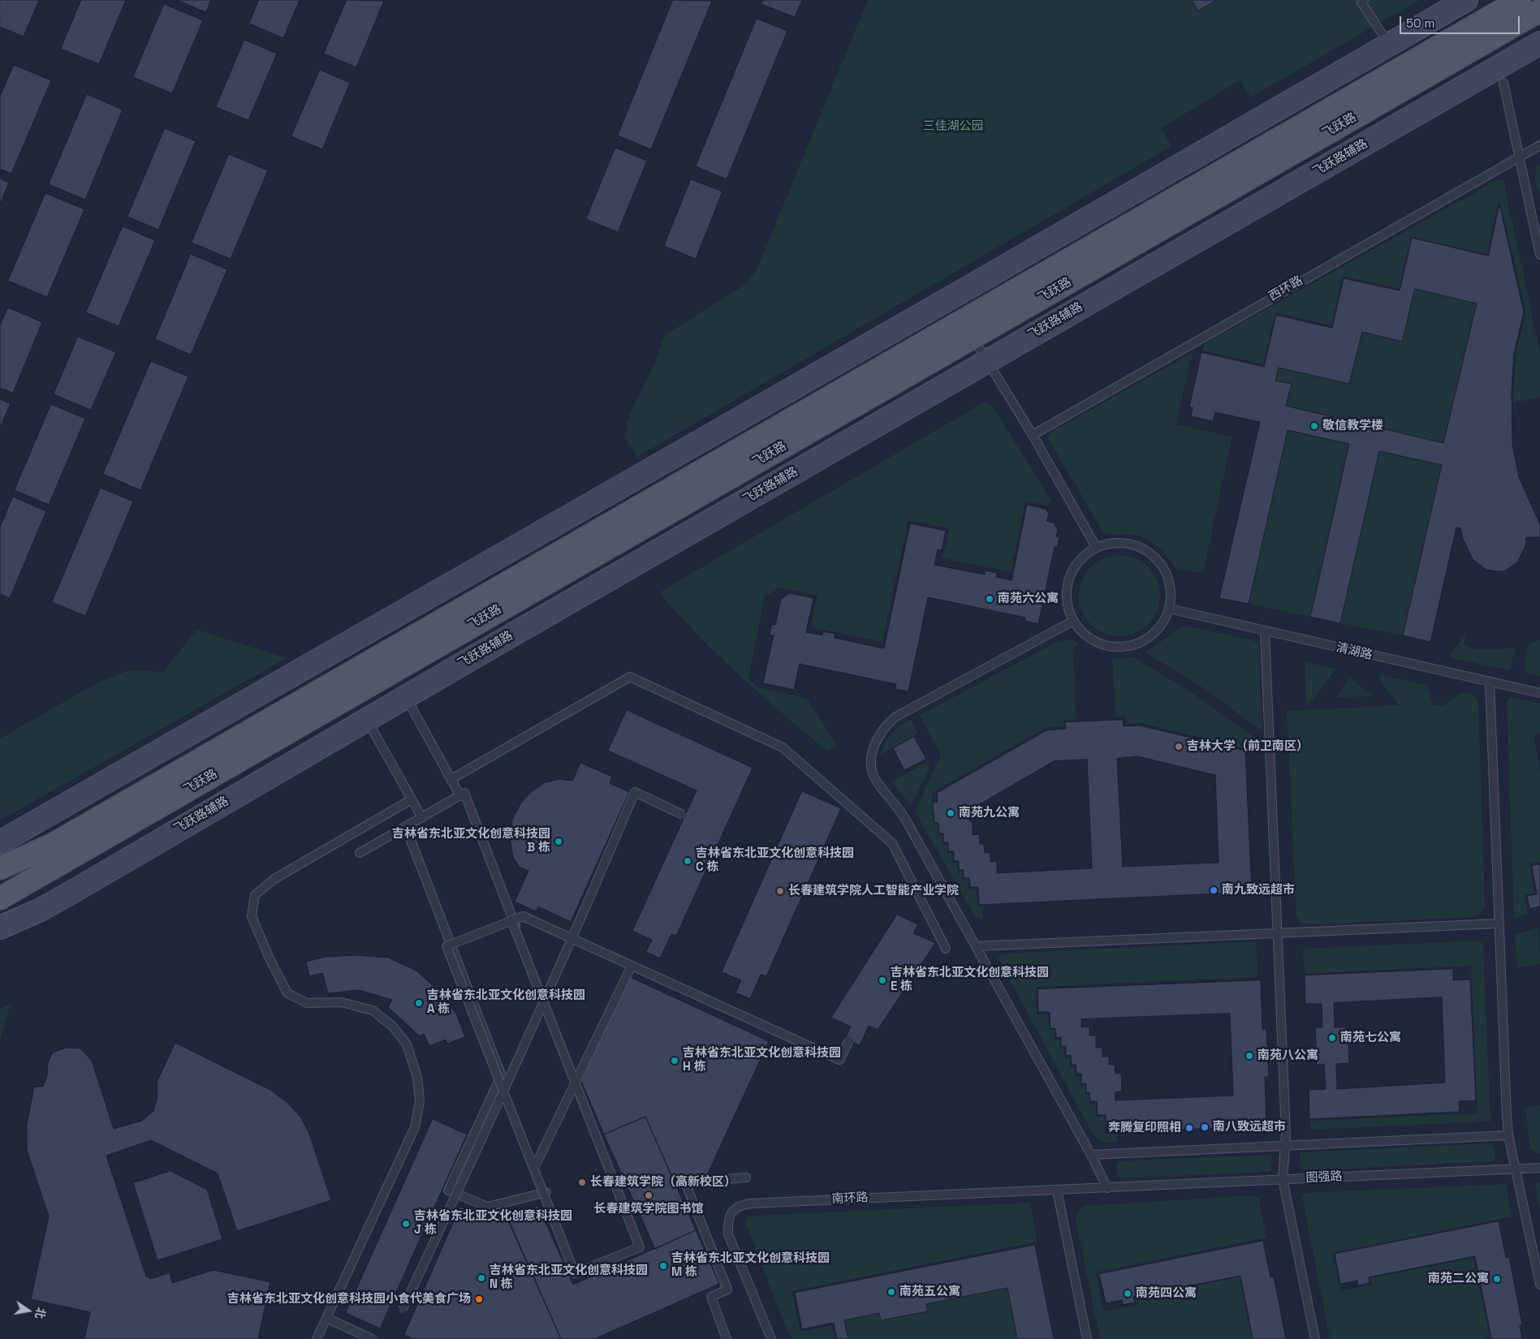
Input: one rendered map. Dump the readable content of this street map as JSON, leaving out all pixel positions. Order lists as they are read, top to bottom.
{
  "streets": {
    "main road": ["飞跃路"],
    "street": ["飞跃路辅路"],
    "lane": [
      "西环路",
      "清湖路",
      "图强路",
      "南环路"
    ]
  },
  "crossings": [
    ["图强路", "南环路"]
  ],
  "parks": ["三佳湖公园"],
  "places": [
    "敬信教学楼",
    "南苑六公寓",
    "吉林大学（前卫南区）",
    "南苑九公寓",
    "吉林省东北亚文化创意科技园 B 栋",
    "吉林省东北亚文化创意科技园 C 栋",
    "南九致远超市",
    "长春建筑学院人工智能产业学院",
    "吉林省东北亚文化创意科技园 E 栋",
    "吉林省东北亚文化创意科技园 A 栋",
    "南苑七公寓",
    "南苑八公寓",
    "吉林省东北亚文化创意科技园 H 栋",
    "南八致远超市",
    "奔腾复印照相",
    "长春建筑学院（高新校区）",
    "长春建筑学院图书馆",
    "吉林省东北亚文化创意科技园 J 栋",
    "吉林省东北亚文化创意科技园 M 栋",
    "吉林省东北亚文化创意科技园 N 栋",
    "南苑二公寓",
    "南苑五公寓",
    "南苑四公寓",
    "吉林省东北亚文化创意科技园小食代美食广场"
  ],
  "scale_bar": "50 m",
  "north": "right"
}
